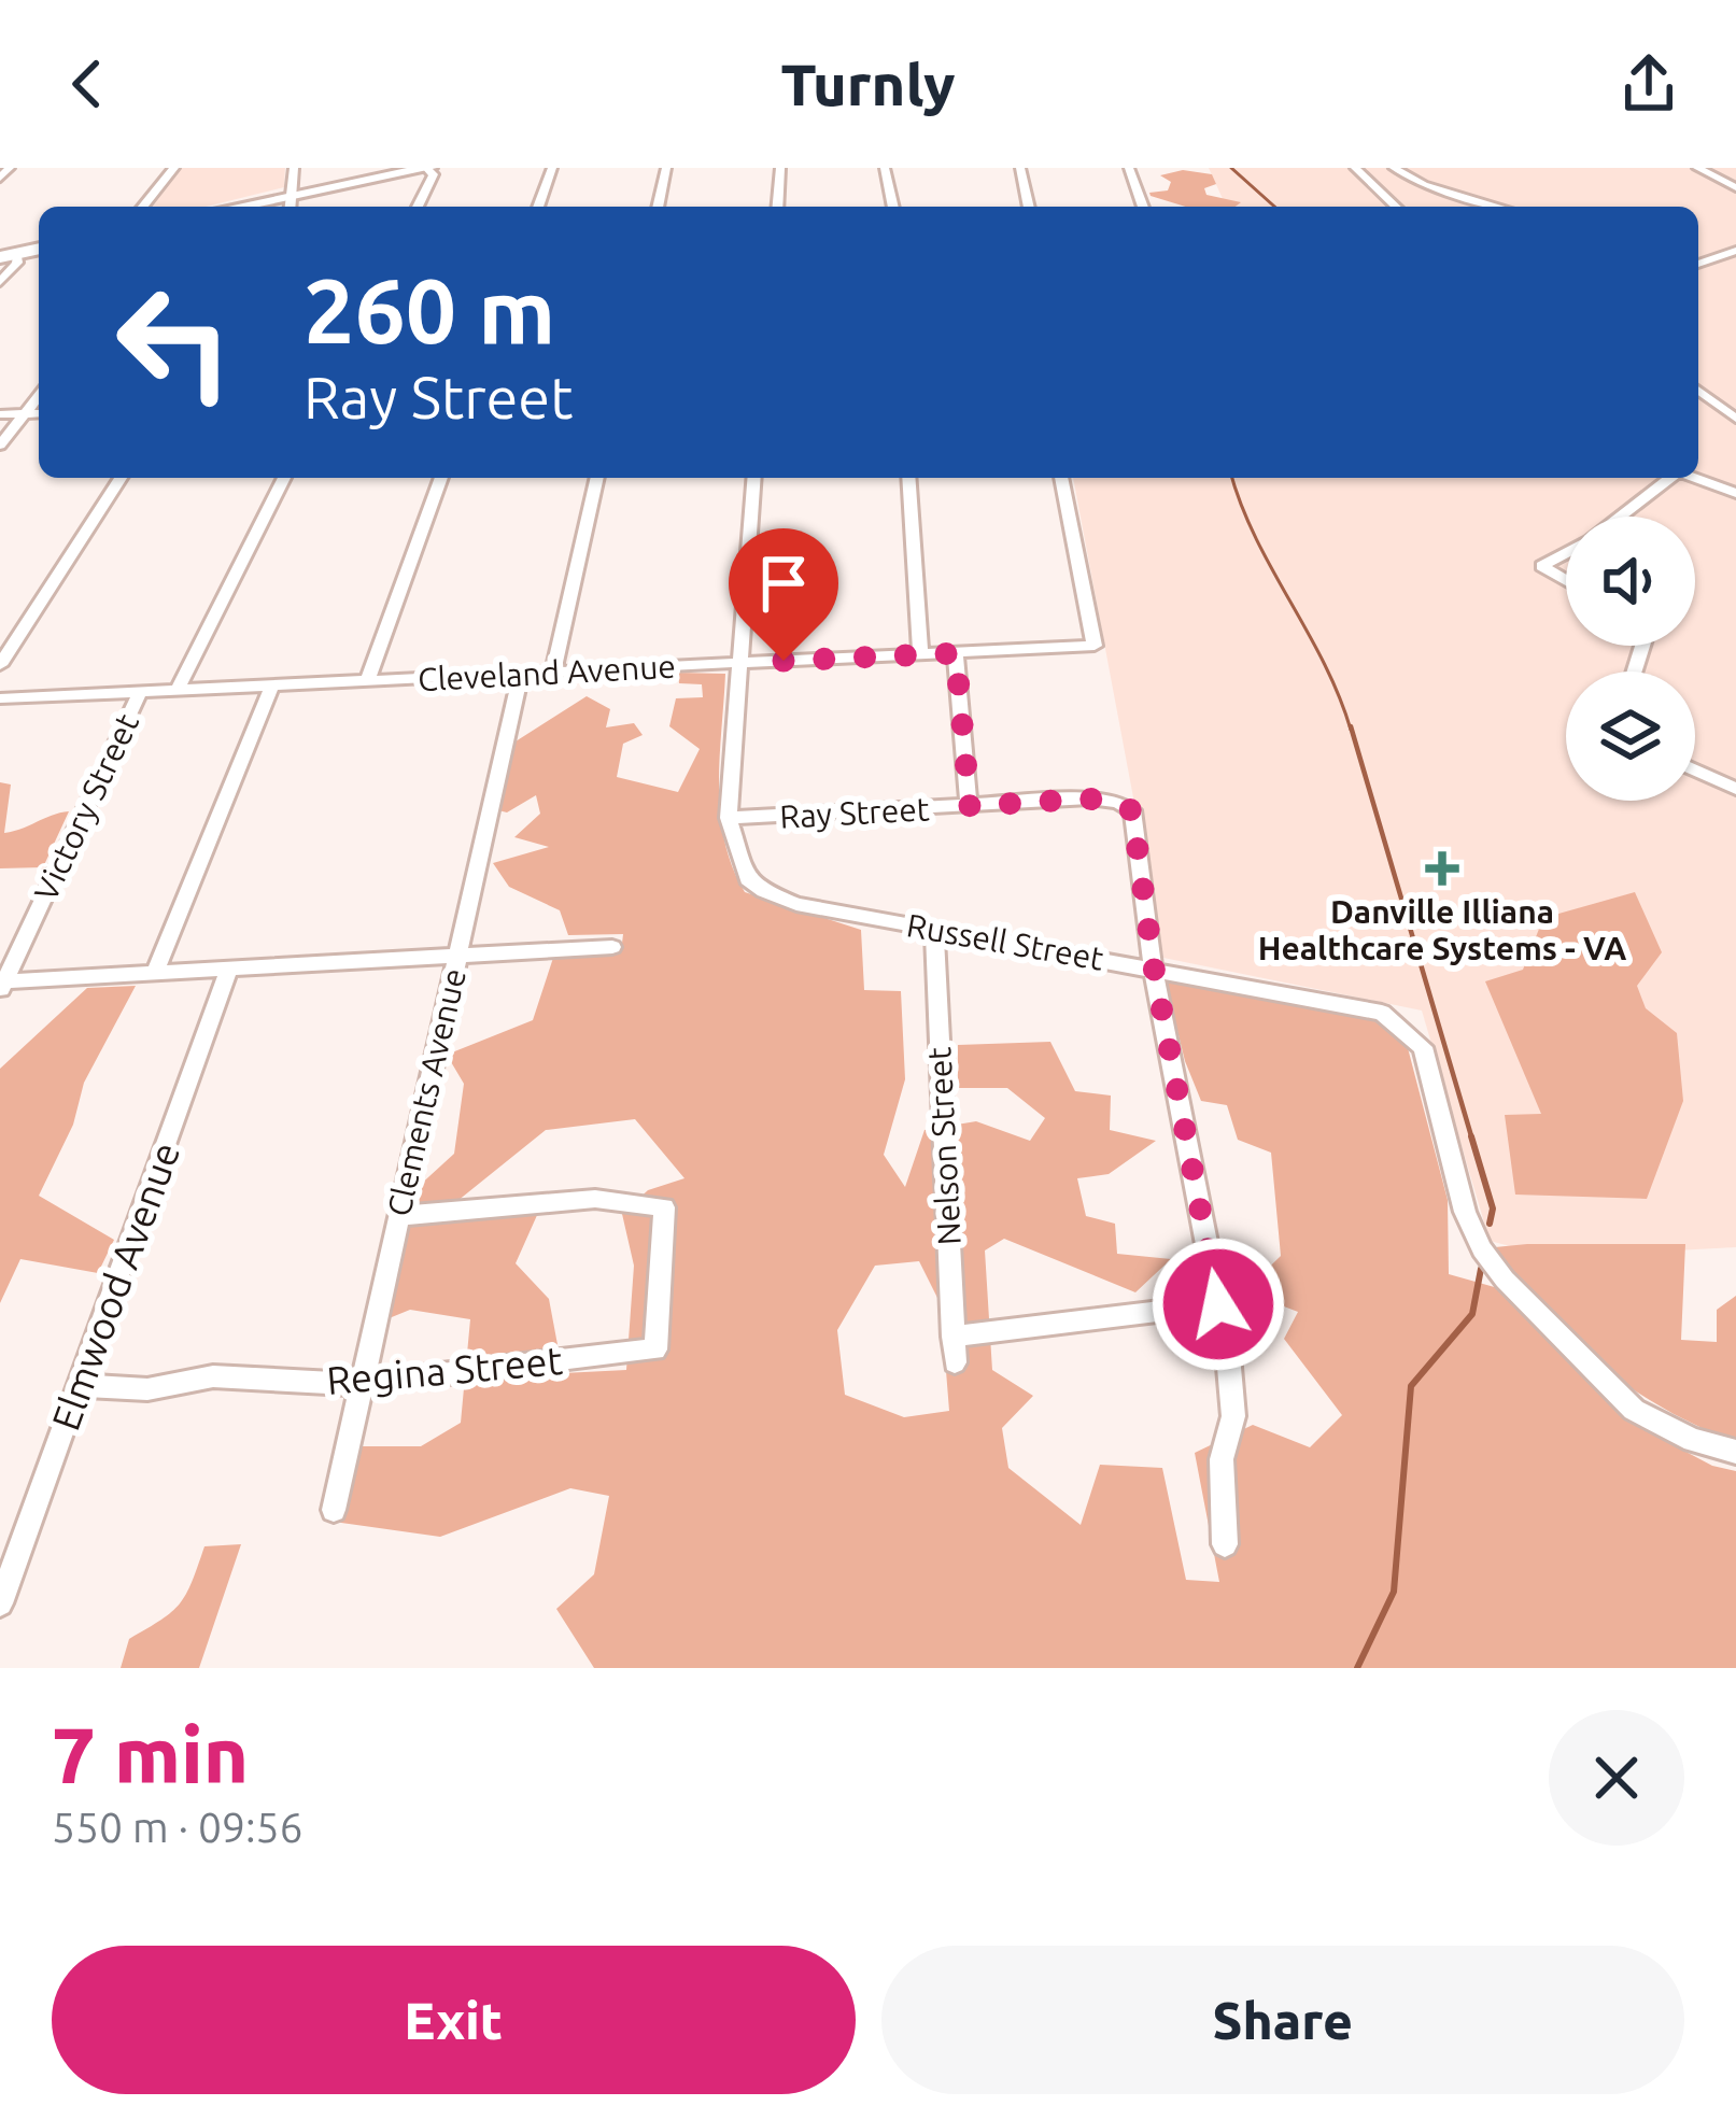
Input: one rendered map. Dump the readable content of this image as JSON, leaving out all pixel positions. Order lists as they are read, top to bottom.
{
  "streets": {
    "street": [
      "Cleveland Avenue",
      "Victory Street",
      "Ray Street",
      "Russell Street",
      "Clements Avenue",
      "Nelson Street",
      "Elmwood Avenue",
      "Regina Street"
    ]
  },
  "crossings": [
    ["Cleveland Avenue", "Victory Street"],
    ["Cleveland Avenue", "Clements Avenue"],
    ["Ray Street", "Russell Street"],
    ["Russell Street", "Nelson Street"],
    ["Clements Avenue", "Regina Street"],
    ["Elmwood Avenue", "Regina Street"]
  ],
  "places": {
    "health": ["Danville Illiana Healthcare Systems - VA"]
  },
  "page": {
    "header": "Turnly",
    "turn": ["260 m", "Ray Street"],
    "heading": ["7 min", "550 m · 09:56"],
    "buttons": ["Exit", "Share"]
  }
}
